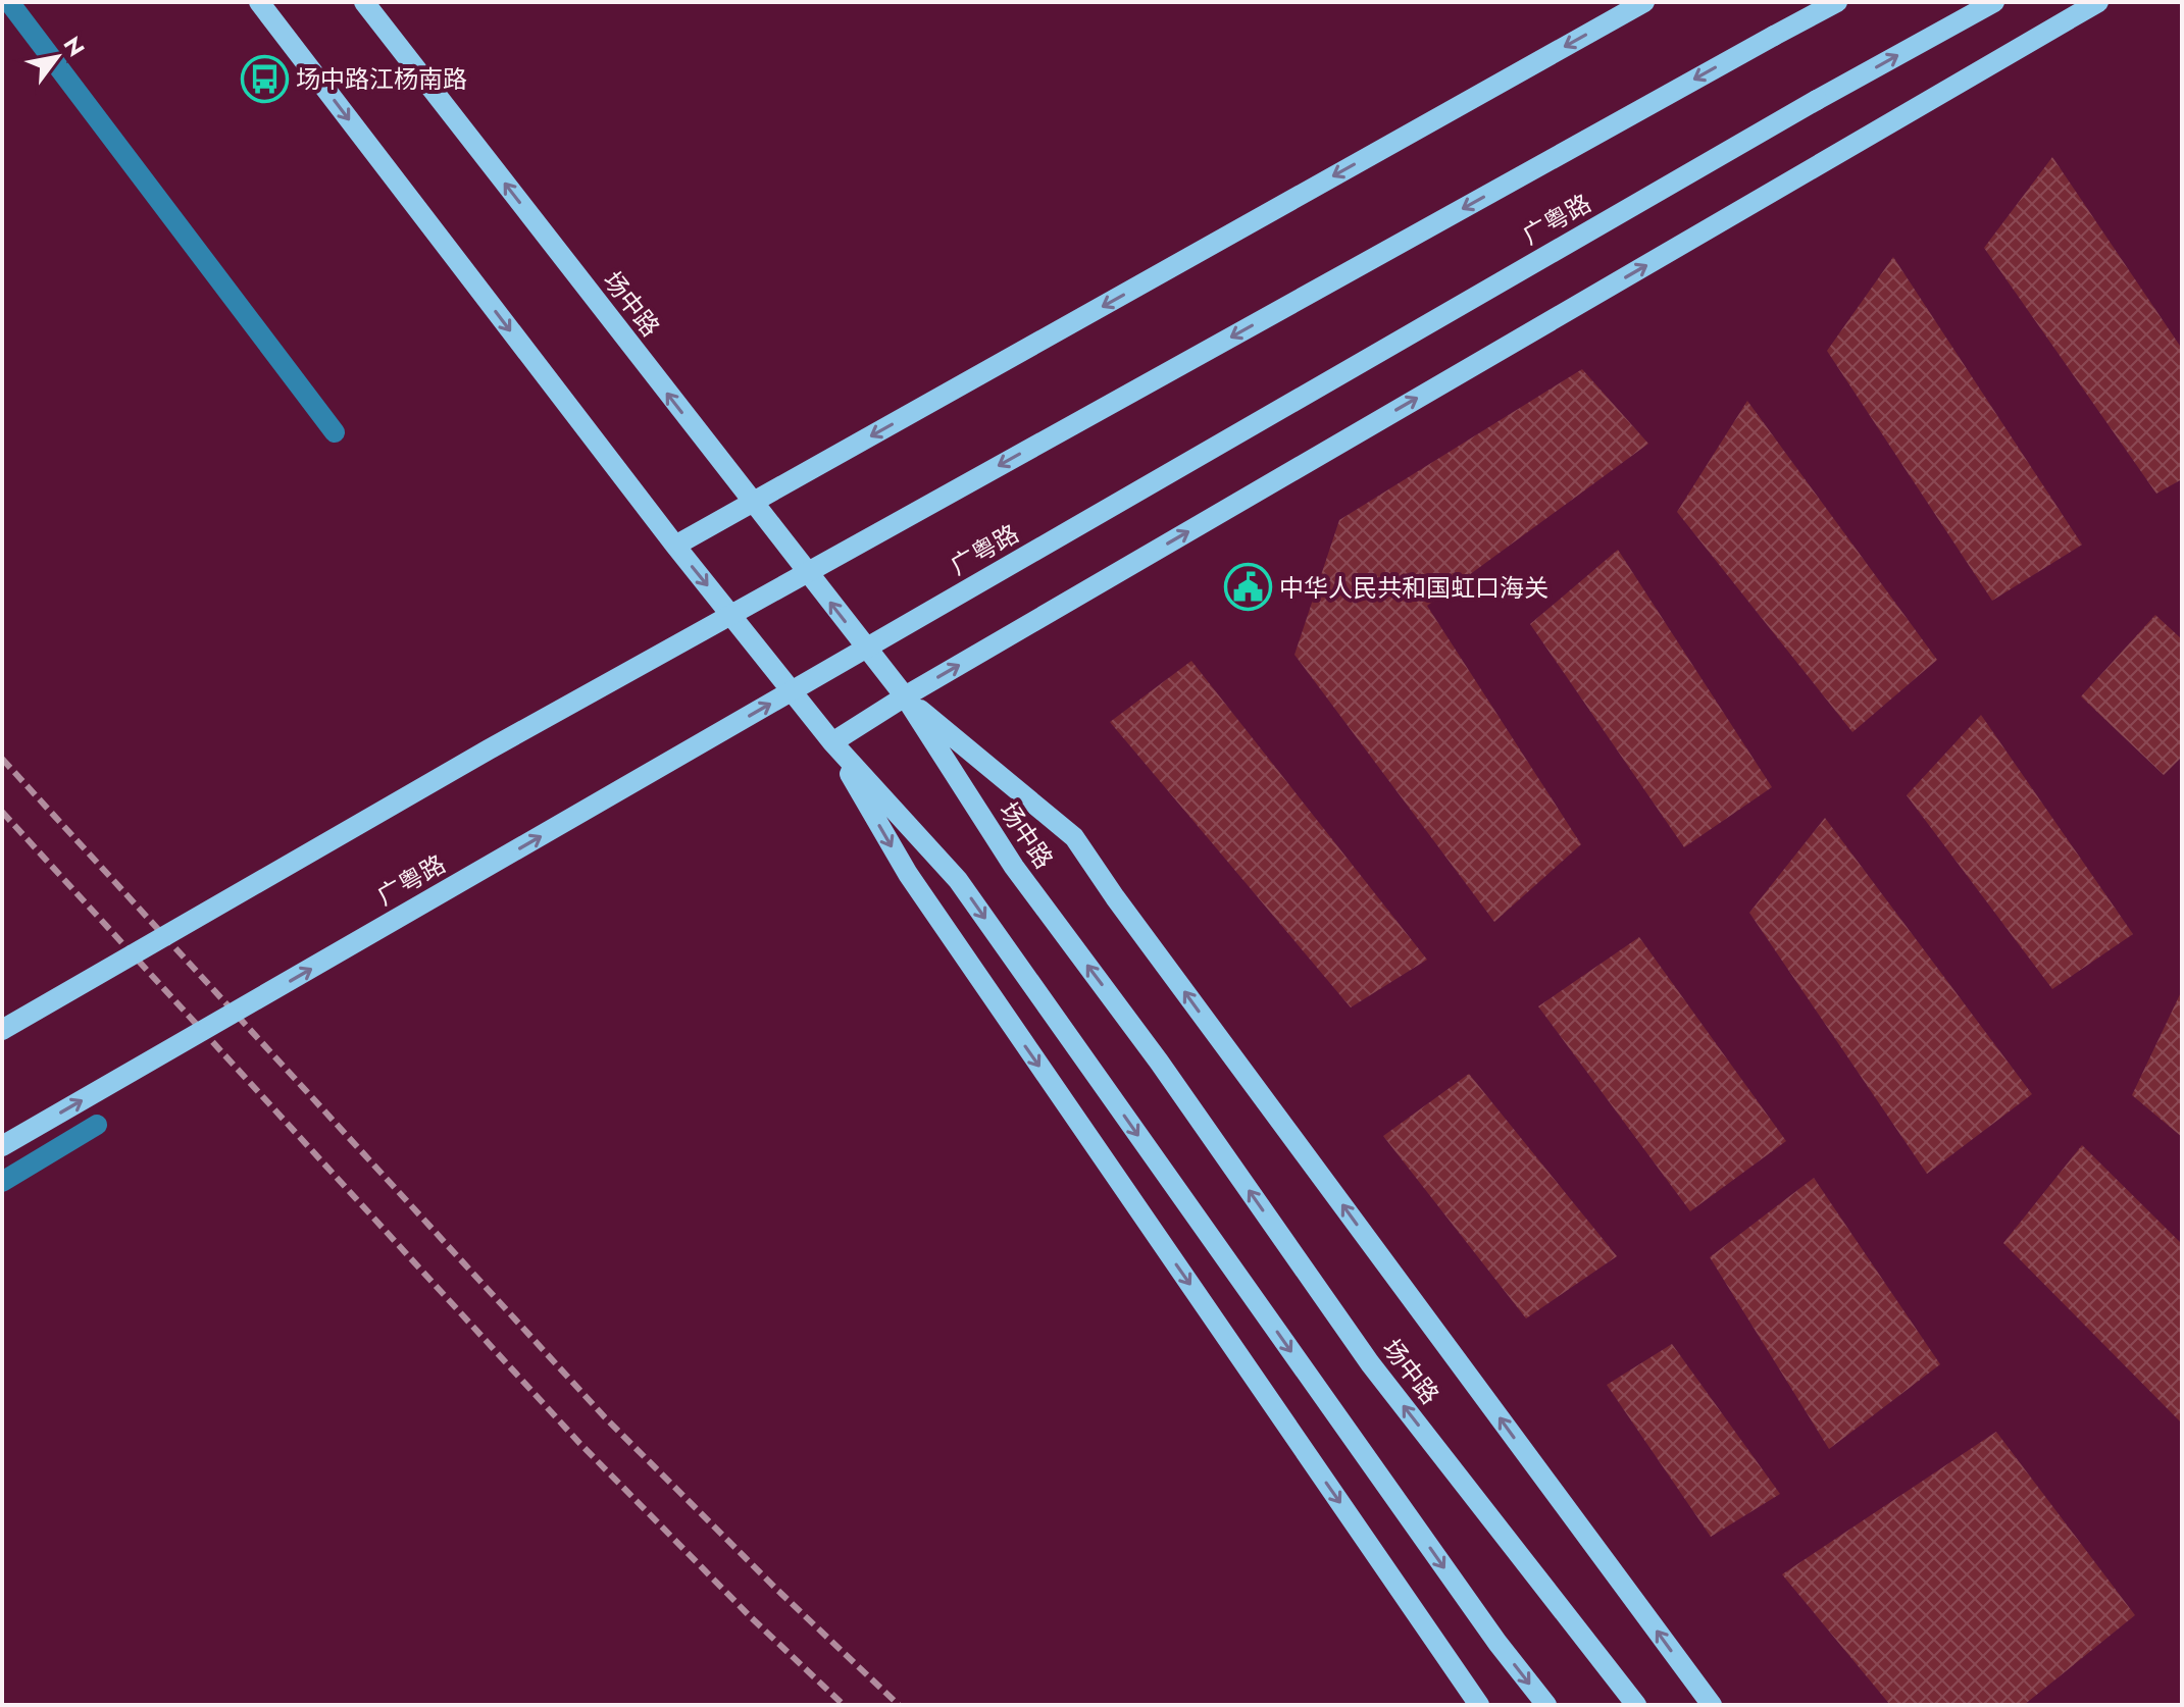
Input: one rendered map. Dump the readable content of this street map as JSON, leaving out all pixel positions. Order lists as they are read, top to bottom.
{
  "streets": {
    "main road": ["广粤路", "场中路"]
  },
  "places": {
    "bus stop": ["场中路江杨南路"],
    "public building": ["中华人民共和国虹口海关"]
  },
  "north": "top right"
}
